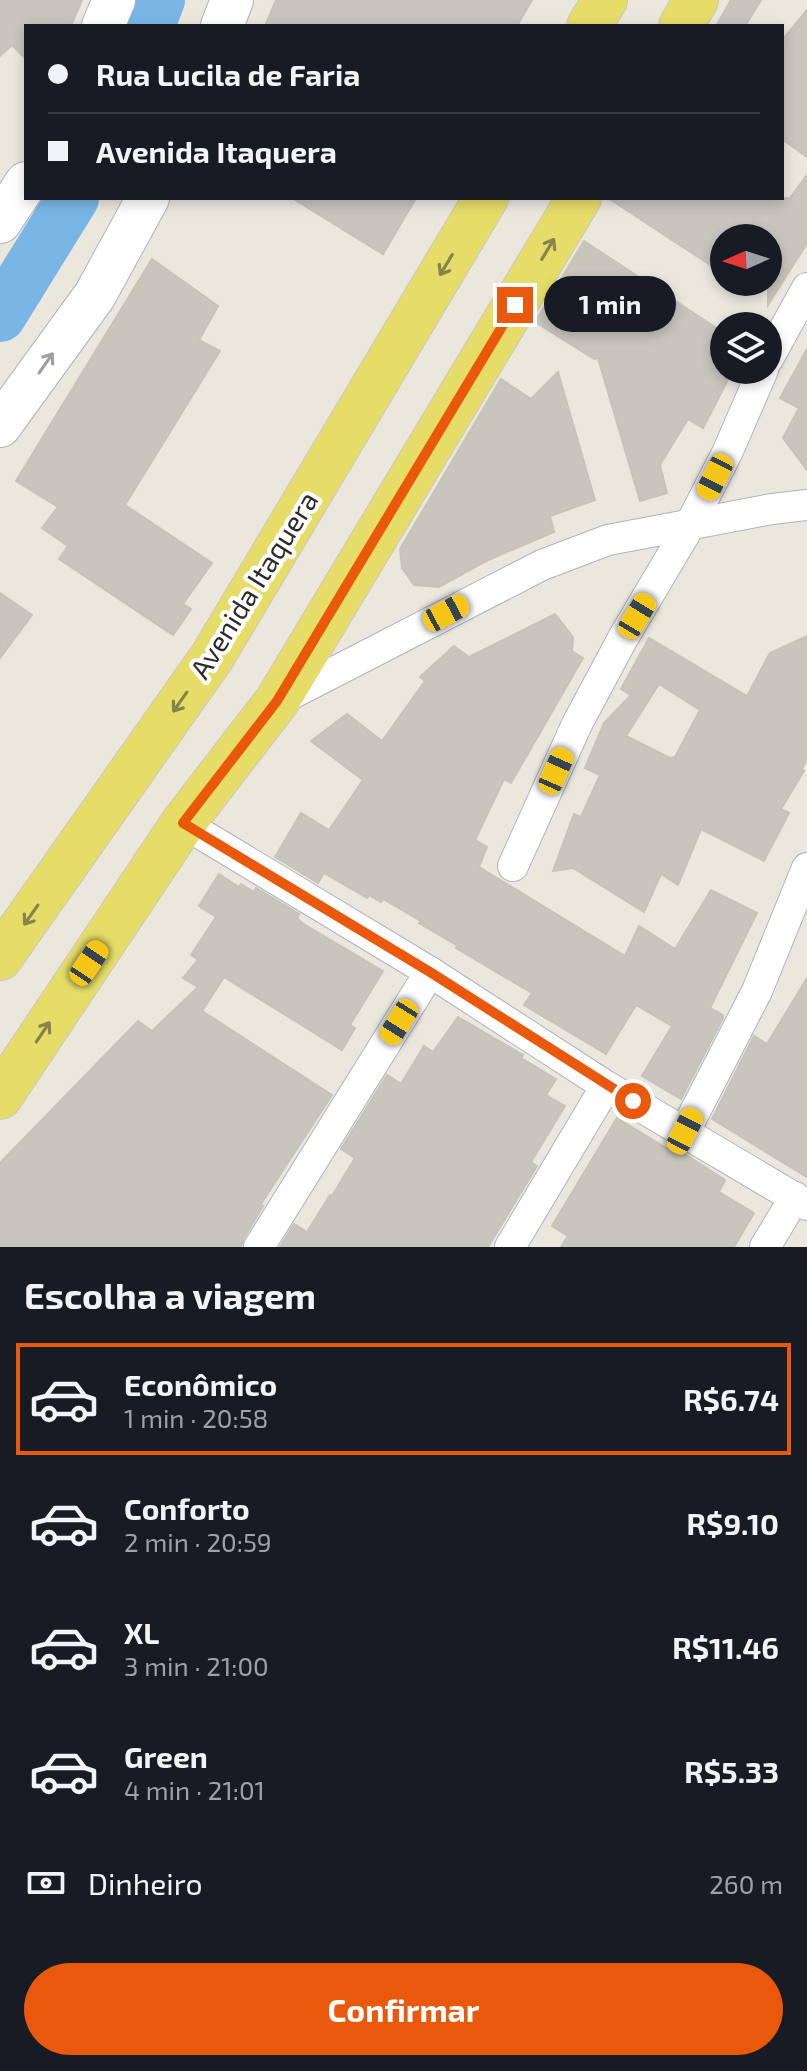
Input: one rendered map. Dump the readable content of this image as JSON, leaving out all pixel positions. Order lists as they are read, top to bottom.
{
  "streets": {
    "main road": ["Avenida Itaquera"]
  },
  "north": "left",
  "page": {
    "banner": ["Rua Lucila de Faria", "Avenida Itaquera"],
    "bubble": "1 min",
    "heading": "Escolha a viagem",
    "list": [
      {
        "name": "Econômico",
        "note": "1 min · 20:58",
        "value": "R$6.74"
      },
      {
        "name": "Conforto",
        "note": "2 min · 20:59",
        "value": "R$9.10"
      },
      {
        "name": "XL",
        "note": "3 min · 21:00",
        "value": "R$11.46"
      },
      {
        "name": "Green",
        "note": "4 min · 21:01",
        "value": "R$5.33"
      }
    ],
    "pay": ["Dinheiro", "260 m"],
    "buttons": "Confirmar"
  }
}
